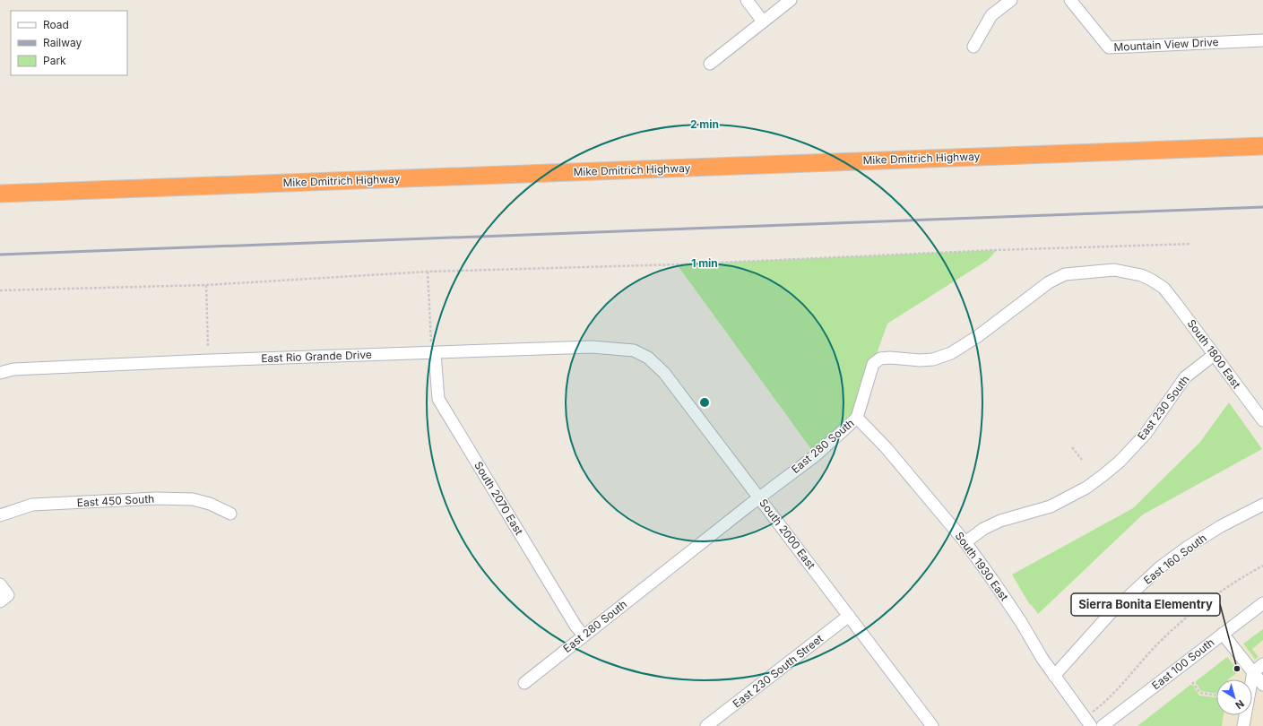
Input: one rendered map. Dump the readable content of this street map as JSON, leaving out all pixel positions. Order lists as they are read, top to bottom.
{
  "streets": {
    "highway": ["Mike Dmitrich Highway"],
    "street": [
      "Mountain View Drive",
      "South 1800 East",
      "East Rio Grande Drive",
      "East 230 South",
      "East 280 South",
      "South 2070 East",
      "East 450 South",
      "South 2000 East",
      "East 160 South",
      "South 1930 East",
      "East 100 South",
      "East 230 South Street"
    ]
  },
  "crossings": [
    ["South 1800 East", "East 230 South"],
    ["South 1800 East", "East 280 South"],
    ["East Rio Grande Drive", "South 2070 East"],
    ["East Rio Grande Drive", "South 2000 East"],
    ["East 230 South", "South 1930 East"],
    ["East 280 South", "South 2070 East"],
    ["East 280 South", "South 2000 East"],
    ["East 280 South", "South 1930 East"],
    ["South 2000 East", "East 230 South Street"],
    ["East 160 South", "South 1930 East"]
  ],
  "places": ["Sierra Bonita Elementry"],
  "legend": ["Road", "Railway", "Park"],
  "north": "bottom right",
  "rings": ["2 min", "1 min"]
}
